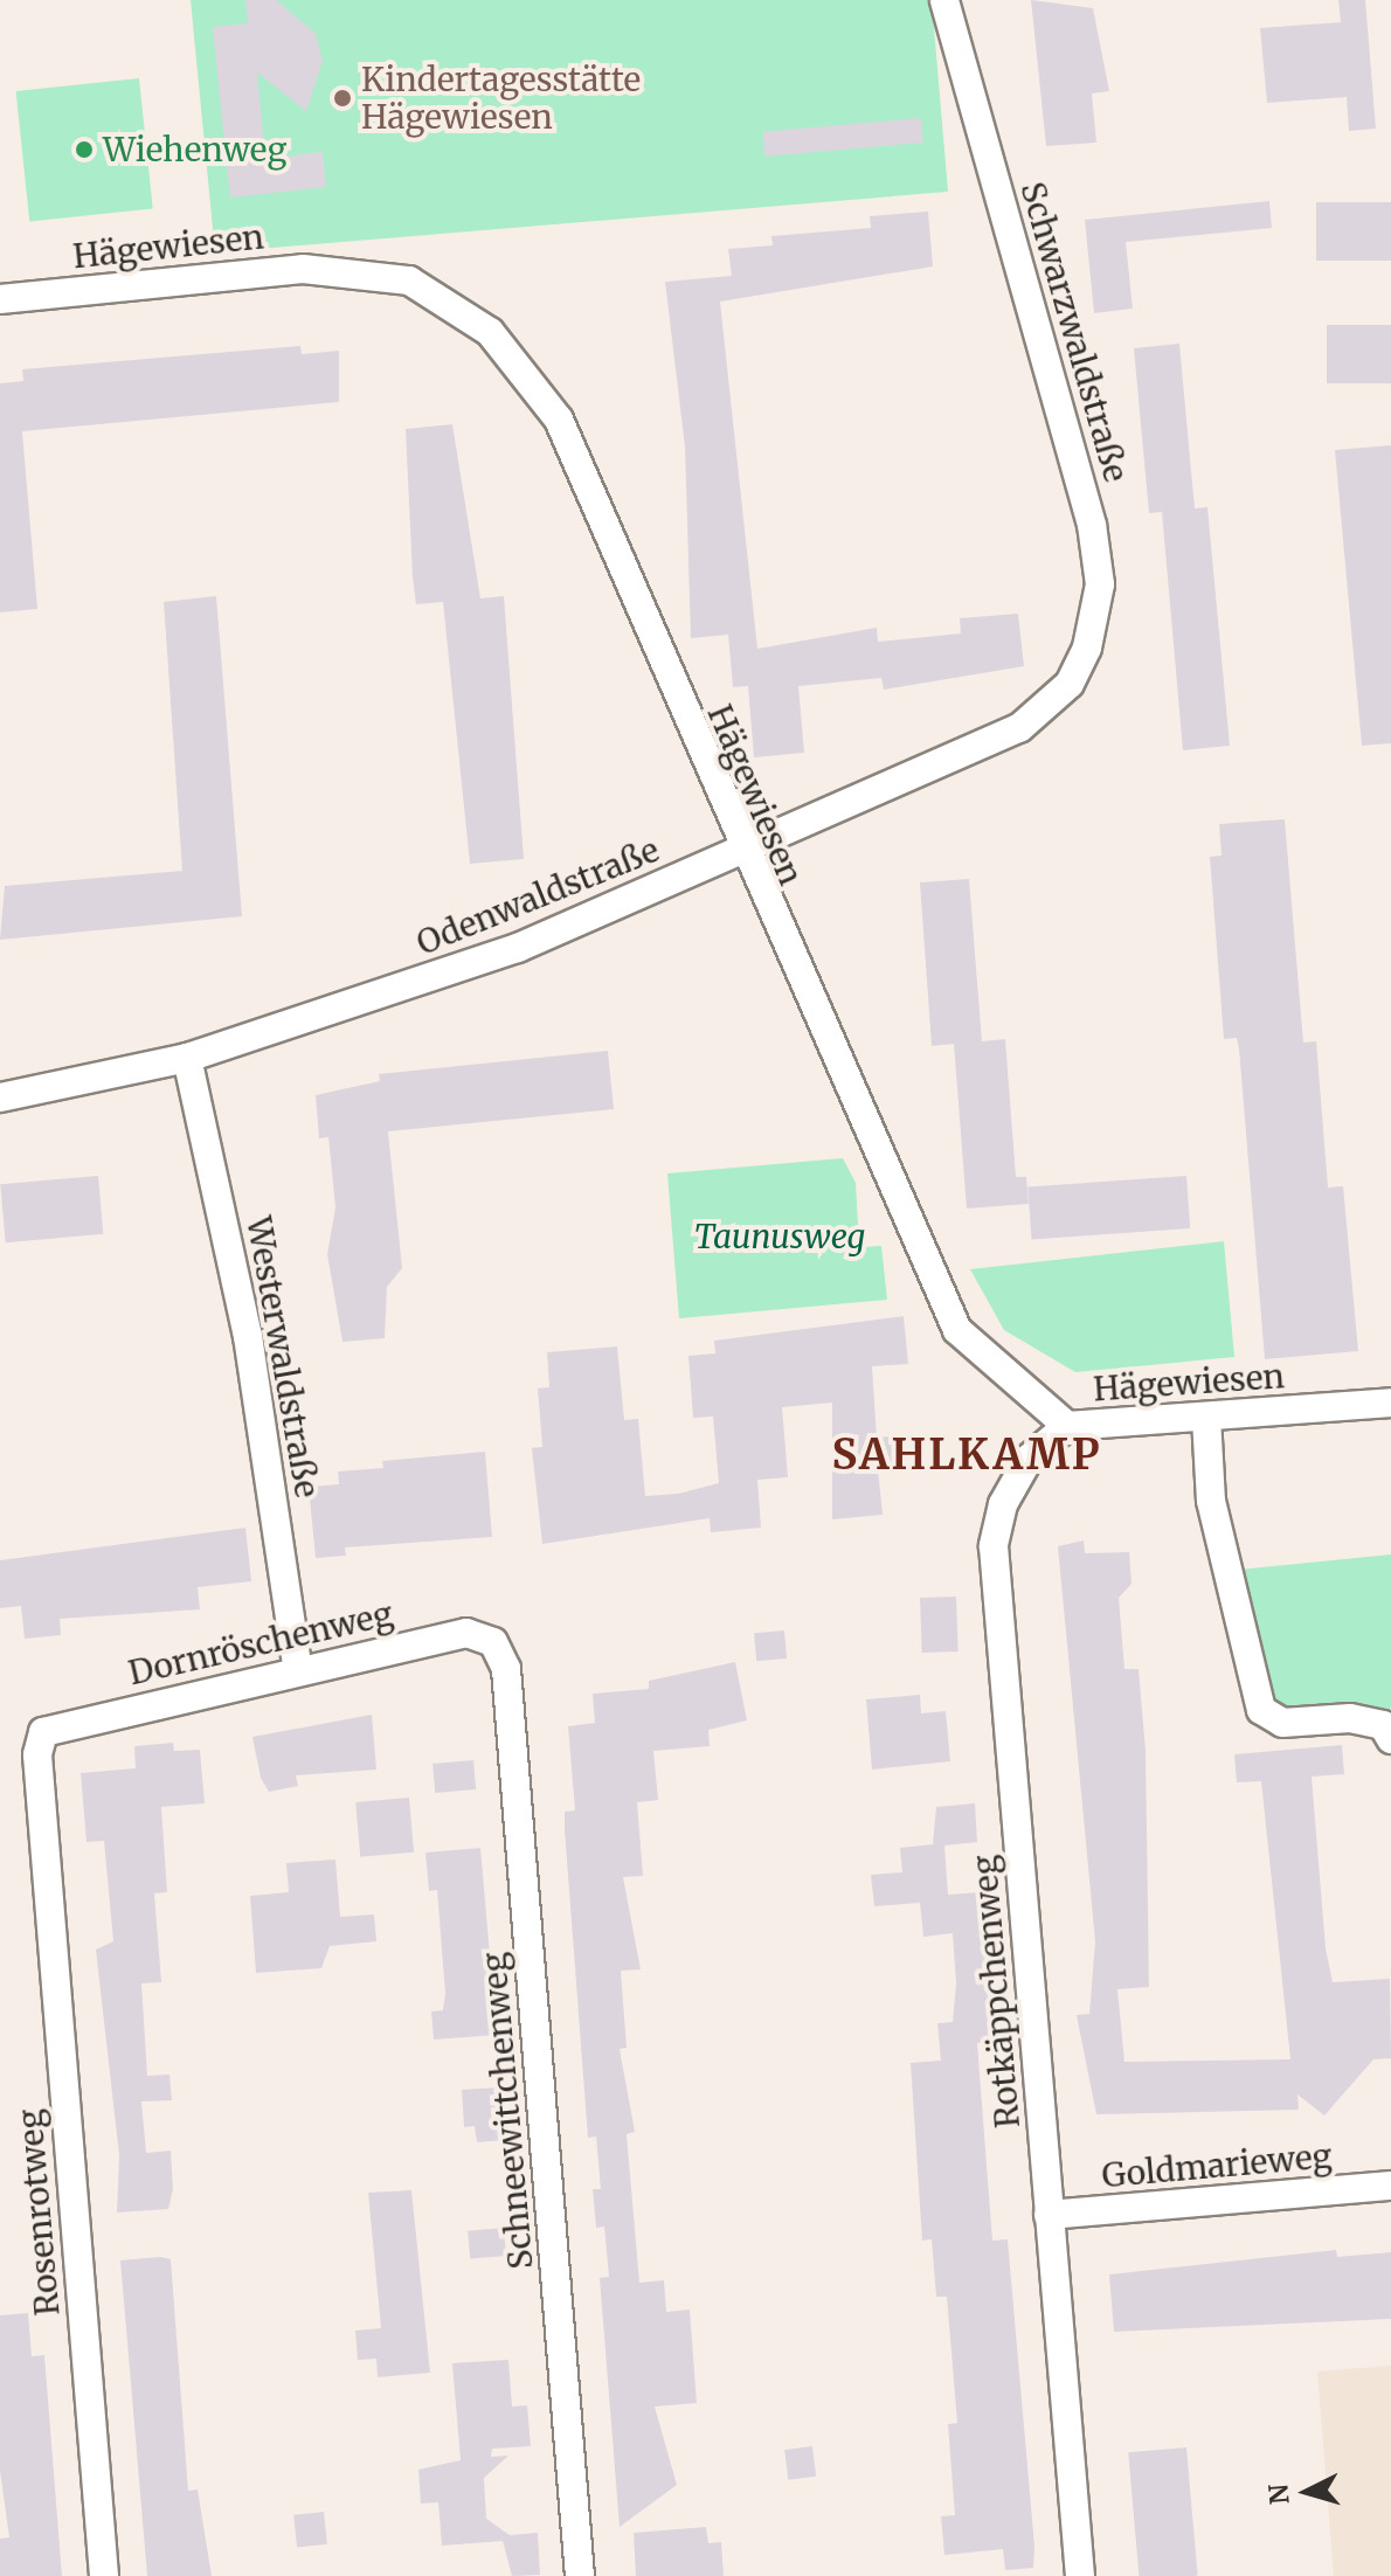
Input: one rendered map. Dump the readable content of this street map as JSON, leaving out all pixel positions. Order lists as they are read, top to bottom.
{
  "streets": {
    "street": [
      "Hägewiesen",
      "Schwarzwaldstraße",
      "Odenwaldstraße",
      "Westerwaldstraße",
      "Dornröschenweg",
      "Rotkäppchenweg",
      "Schneewittchenweg",
      "Goldmarieweg",
      "Rosenrotweg"
    ]
  },
  "crossings": [
    ["Hägewiesen", "Odenwaldstraße"],
    ["Hägewiesen", "Rotkäppchenweg"],
    ["Schwarzwaldstraße", "Odenwaldstraße"],
    ["Odenwaldstraße", "Westerwaldstraße"],
    ["Westerwaldstraße", "Dornröschenweg"],
    ["Dornröschenweg", "Schneewittchenweg"],
    ["Dornröschenweg", "Rosenrotweg"],
    ["Rotkäppchenweg", "Goldmarieweg"]
  ],
  "districts": ["SAHLKAMP"],
  "parks": ["Taunusweg"],
  "places": ["Kindertagesstätte Hägewiesen", "Wiehenweg"],
  "north": "left"
}
